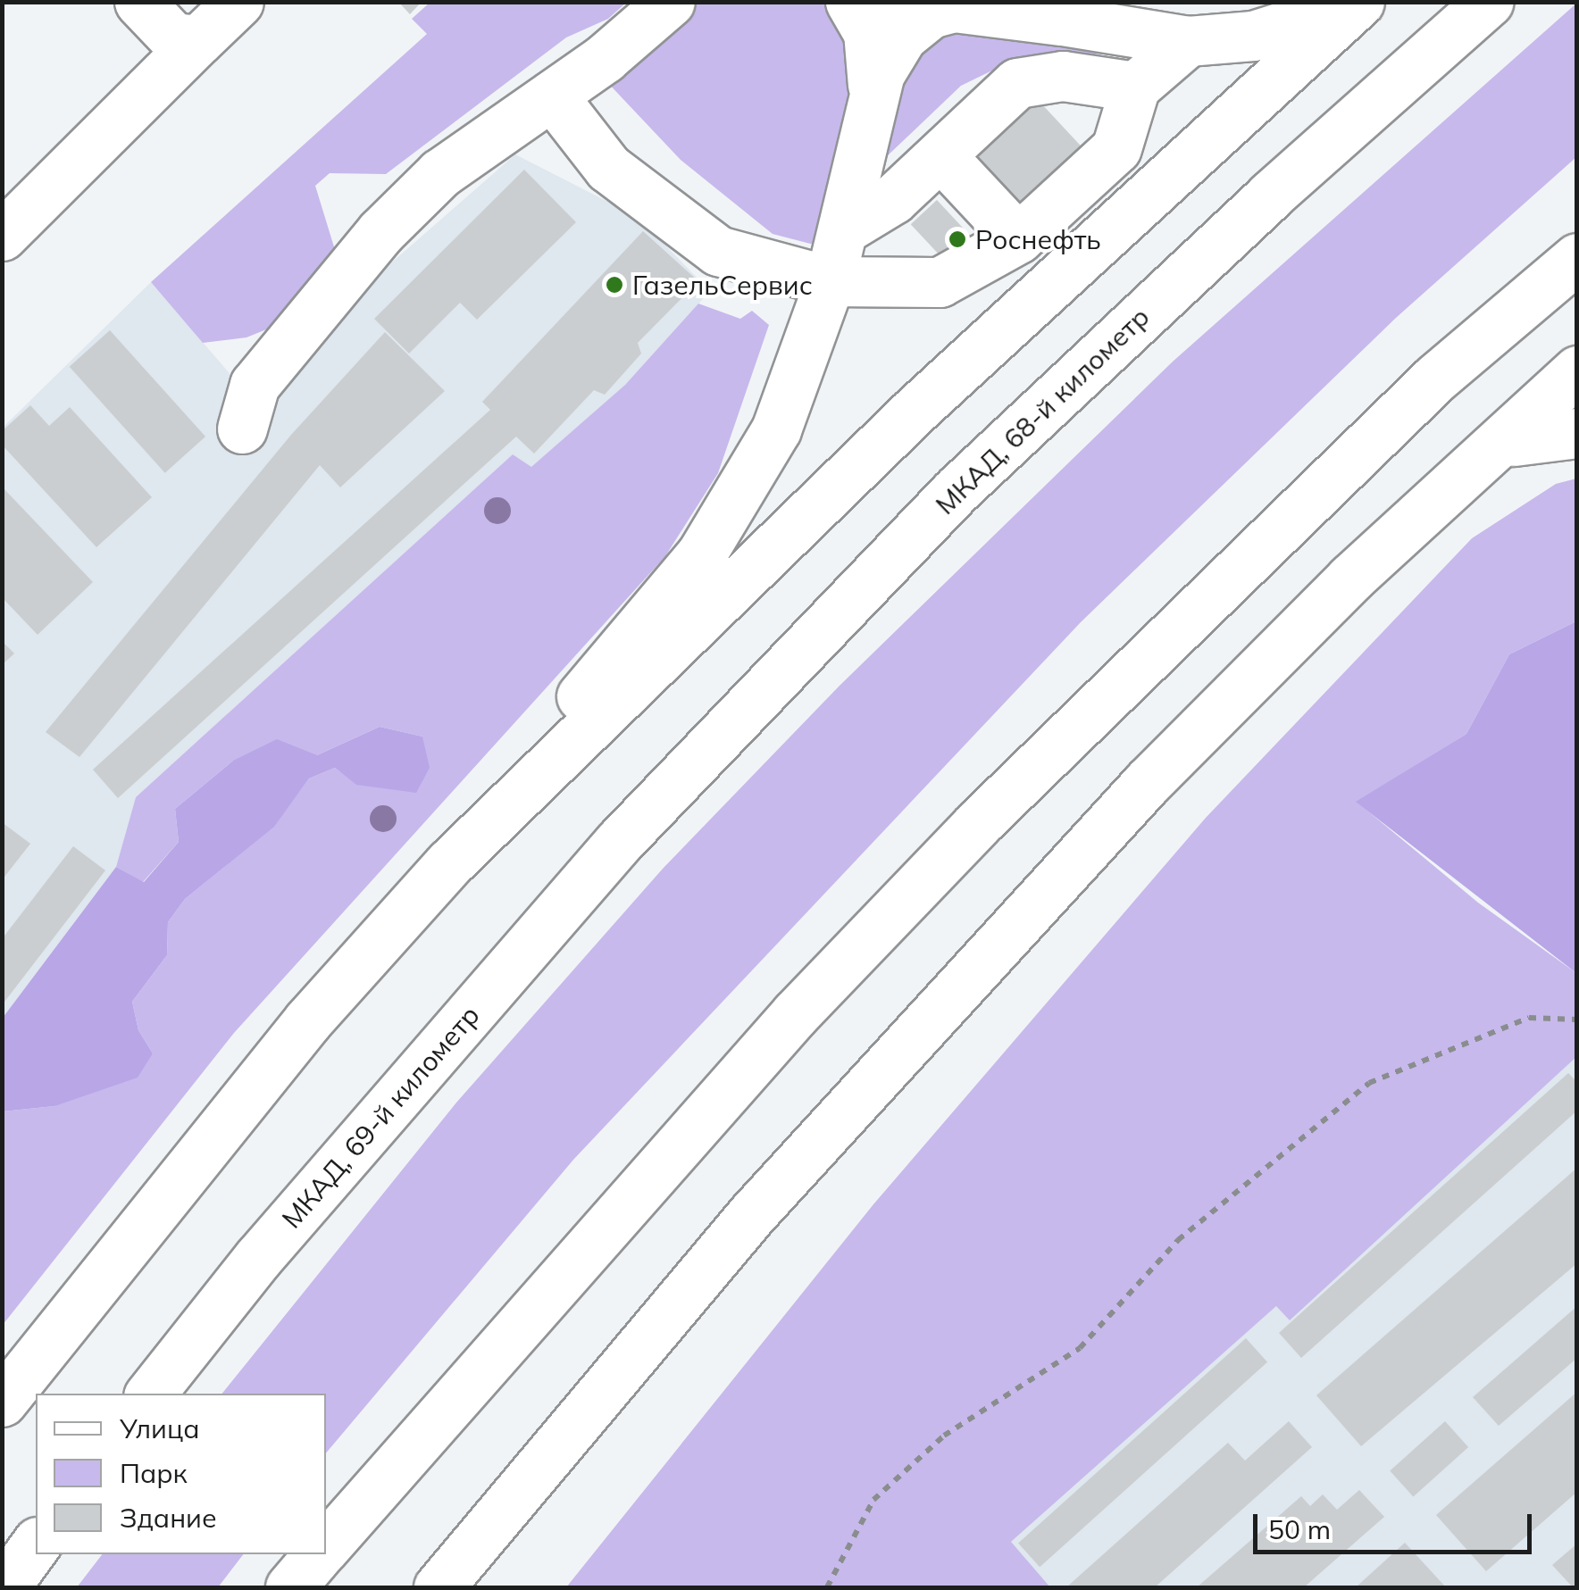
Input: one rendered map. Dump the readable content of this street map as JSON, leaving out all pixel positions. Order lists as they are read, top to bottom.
{
  "streets": {
    "main road": ["МКАД, 68-й километр", "МКАД, 69-й километр"]
  },
  "crossings": [
    ["МКАД, 68-й километр", "МКАД, 69-й километр"]
  ],
  "places": ["Роснефть", "ГазельСервис"],
  "legend": ["Улица", "Парк", "Здание"],
  "scale_bar": "50 m"
}
